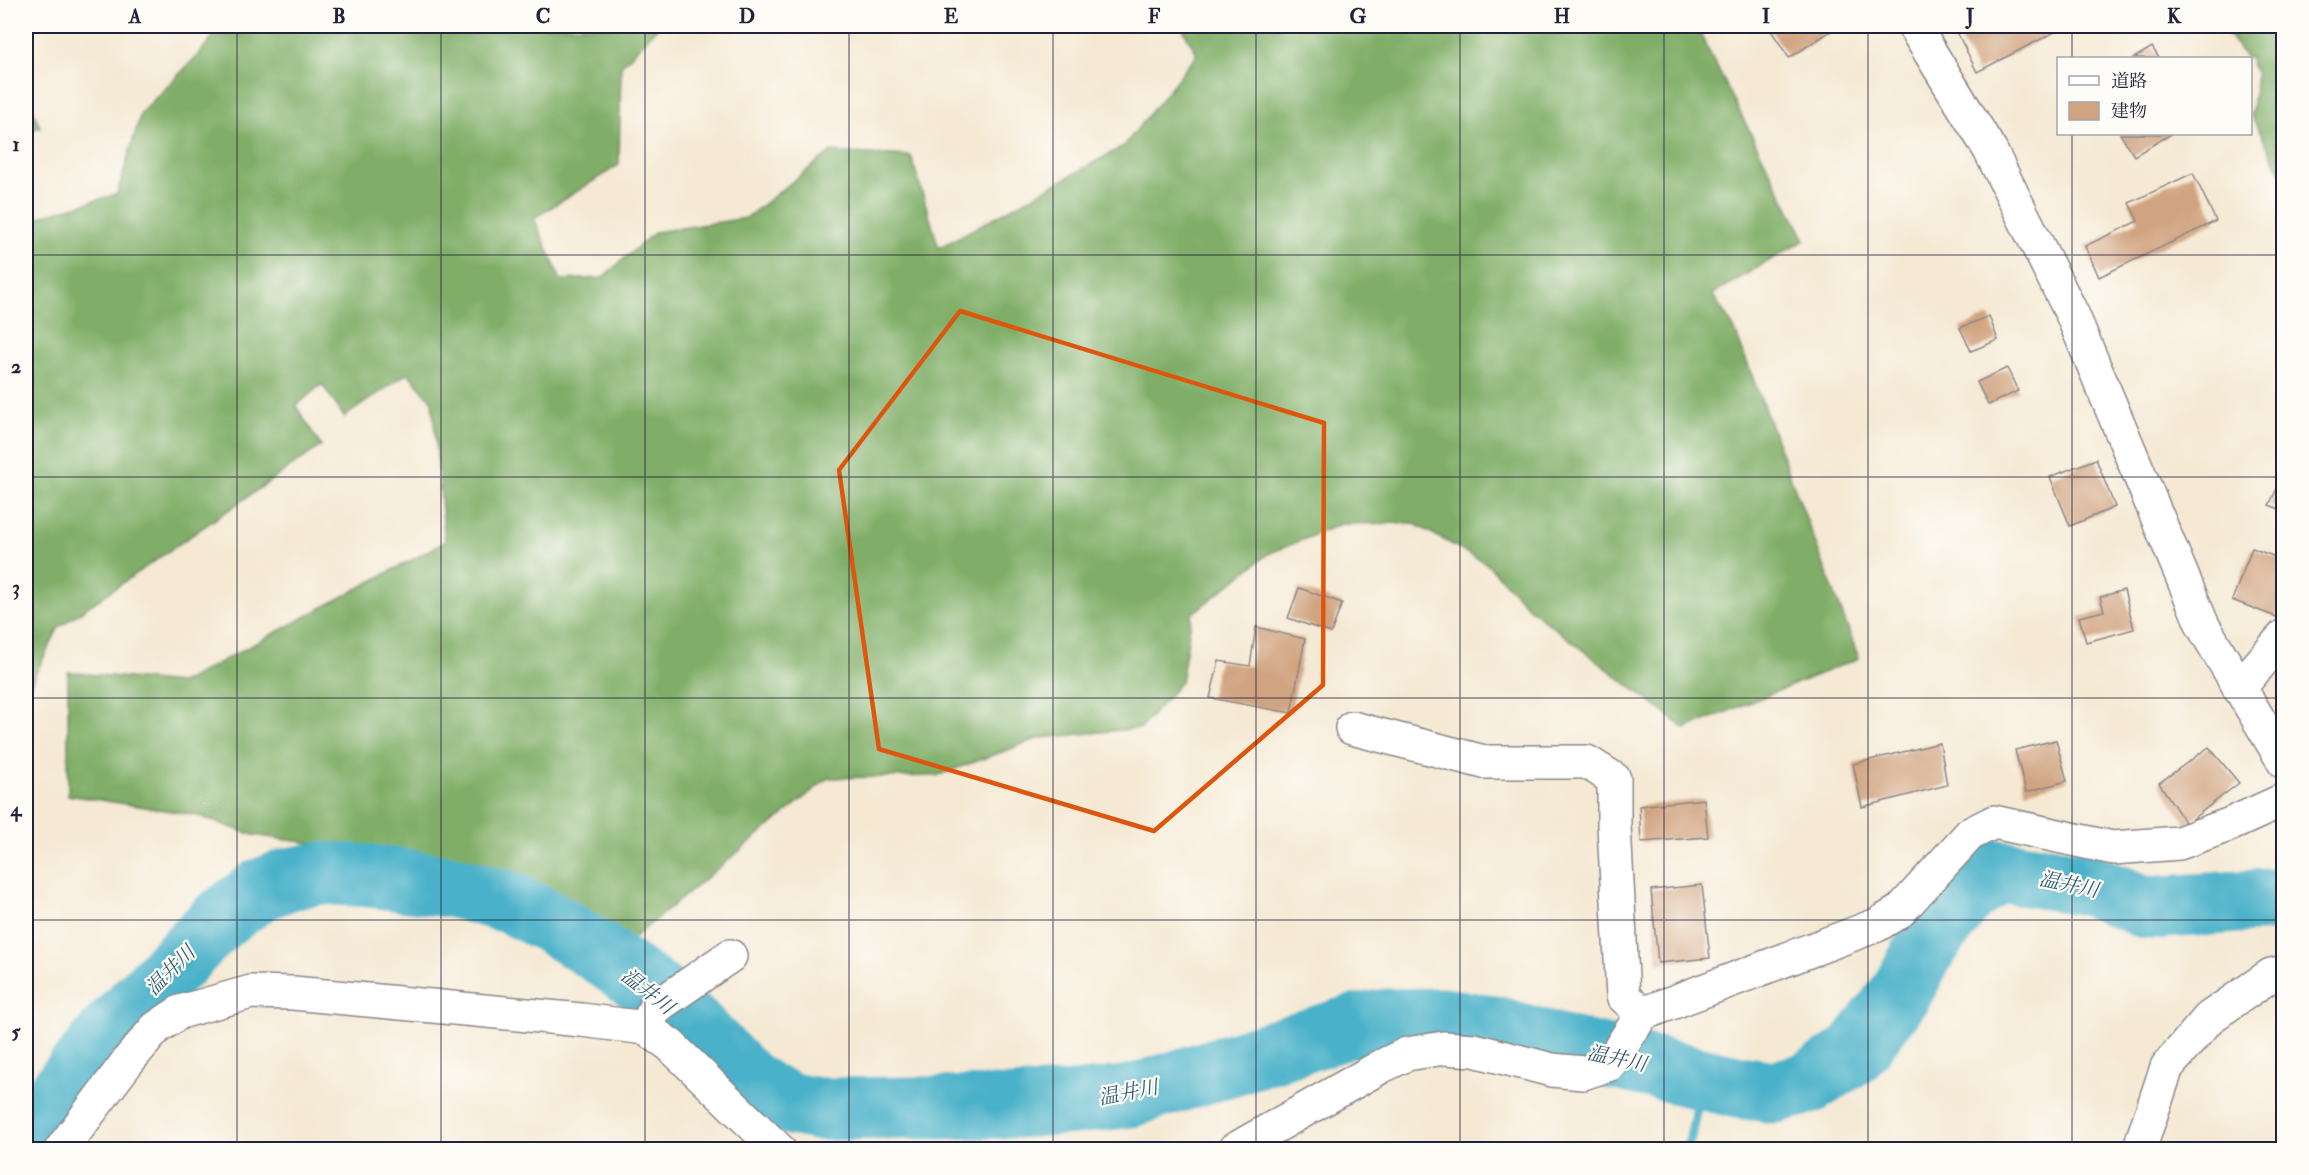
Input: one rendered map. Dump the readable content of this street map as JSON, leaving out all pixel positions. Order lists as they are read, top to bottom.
{
  "water": ["温井川"],
  "legend": ["道路", "建物"],
  "grid": {
    "columns": [
      "A",
      "B",
      "C",
      "D",
      "E",
      "F",
      "G",
      "H",
      "I",
      "J",
      "K"
    ],
    "rows": [
      "1",
      "2",
      "3",
      "4",
      "5"
    ]
  }
}
